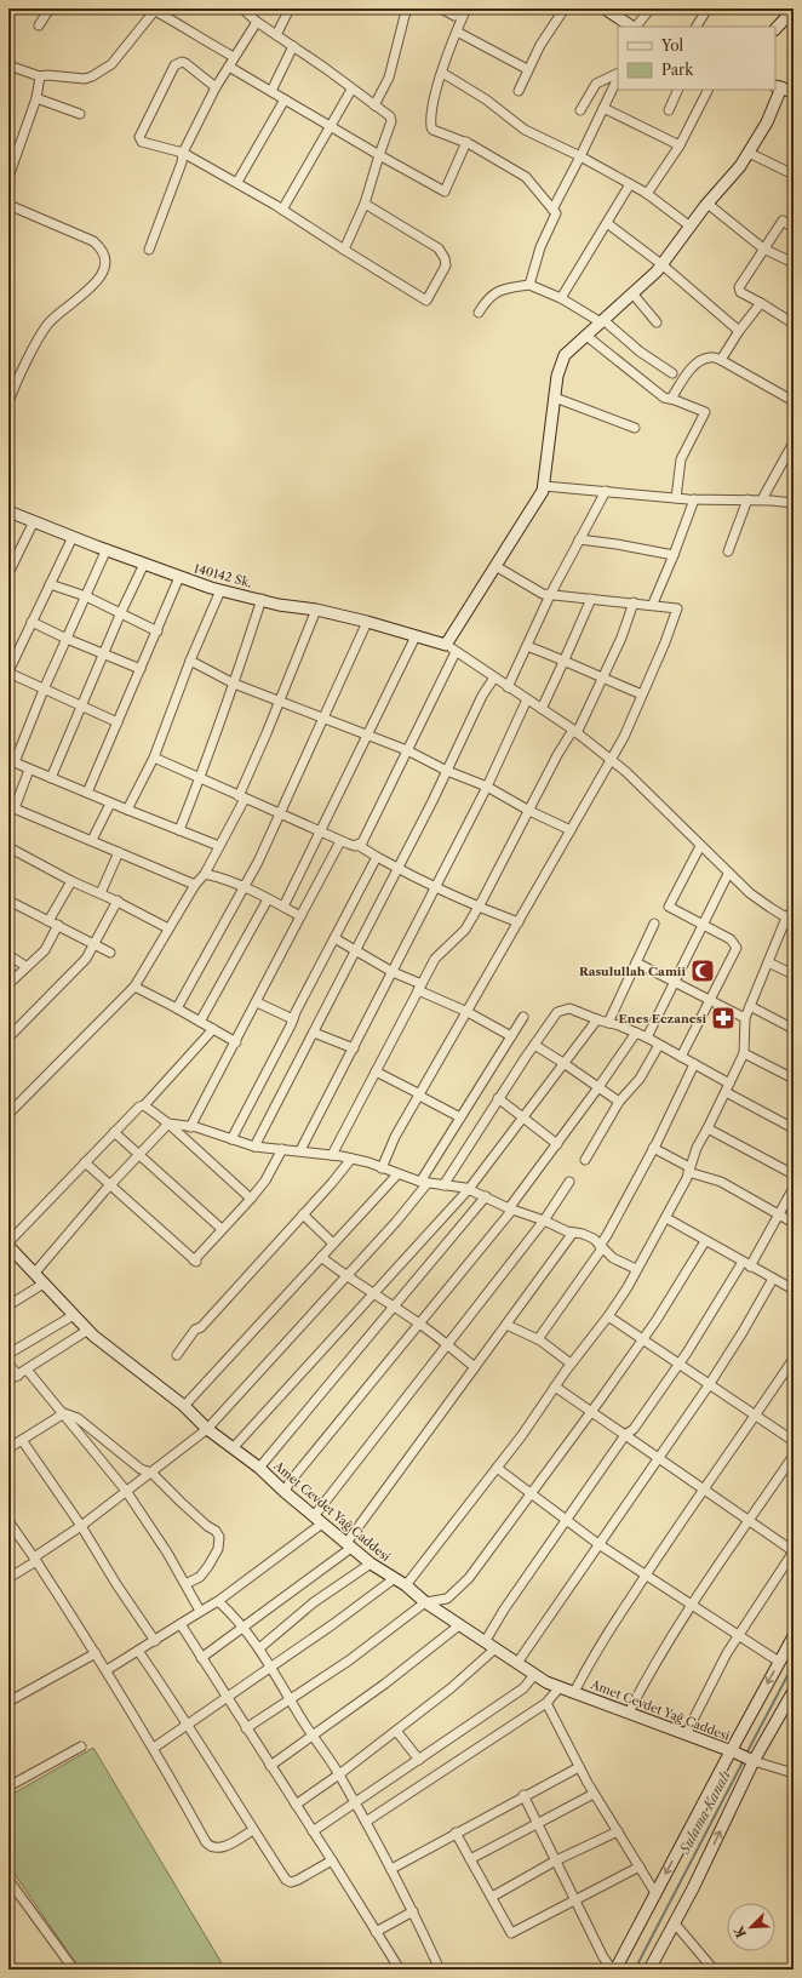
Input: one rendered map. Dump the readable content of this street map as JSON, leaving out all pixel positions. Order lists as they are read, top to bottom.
{
  "streets": {
    "street": ["140142 Sk.", "Amet Cevdet Yağ Caddesi"]
  },
  "water": ["Sulama Kanalı"],
  "places": {
    "mosque": ["Rasulullah Camii"],
    "pharmacy": ["Enes Eczanesi"]
  },
  "legend": ["Yol", "Park"],
  "north": "bottom left"
}
